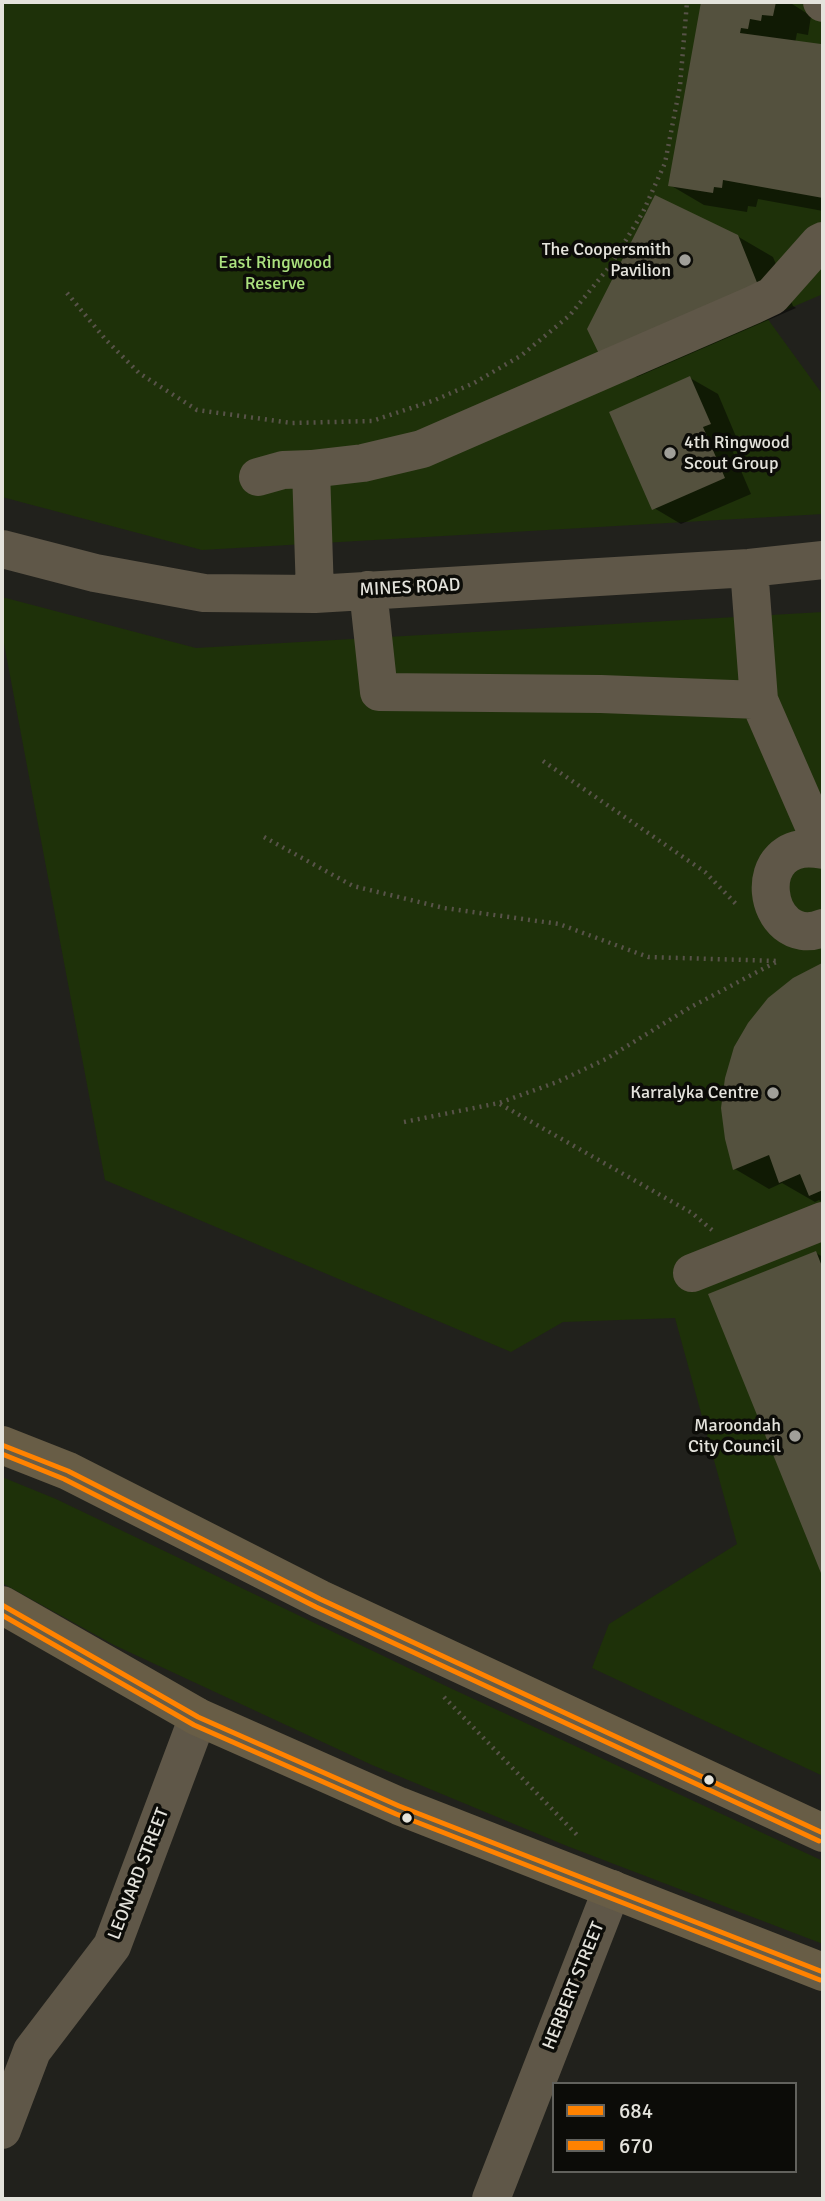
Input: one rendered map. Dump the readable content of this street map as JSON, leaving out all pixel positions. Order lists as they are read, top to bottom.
{
  "streets": {
    "street": ["MINES ROAD", "LEONARD STREET", "HERBERT STREET"]
  },
  "parks": ["East Ringwood Reserve"],
  "places": [
    "The Coopersmith Pavilion",
    "4th Ringwood Scout Group",
    "Karralyka Centre",
    "Maroondah City Council"
  ],
  "lines": ["transit line 684", "transit line 670"],
  "legend": ["684", "670"]
}
